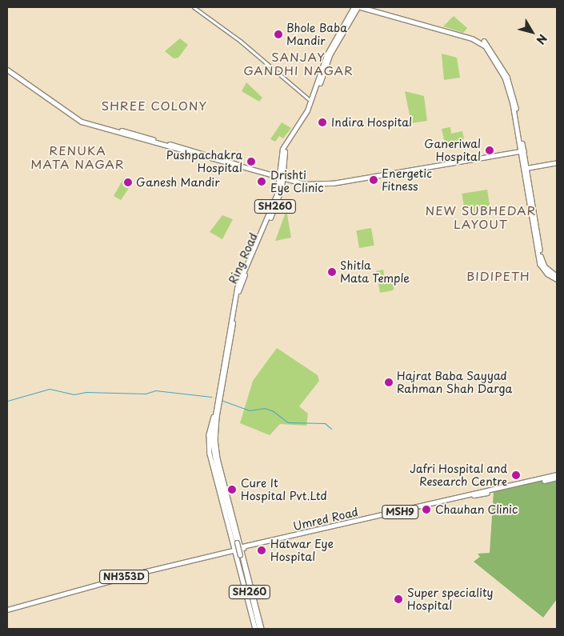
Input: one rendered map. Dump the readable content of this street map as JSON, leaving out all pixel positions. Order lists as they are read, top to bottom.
{
  "streets": {
    "highway": ["SH260", "Ring Road", "NH353D"],
    "main road": ["MSH9", "Umred Road"]
  },
  "crossings": [
    ["SH260", "Ring Road"],
    ["Umred Road", "NH353D"]
  ],
  "districts": [
    "SANJAY GANDHI NAGAR",
    "SHREE COLONY",
    "RENUKA MATA NAGAR",
    "NEW SUBHEDAR LAYOUT",
    "BIDIPETH"
  ],
  "places": [
    "Bhole Baba Mandir",
    "Indira Hospital",
    "Ganeriwal Hospital",
    "Pushpachakra Hospital",
    "Energetic Fitness",
    "Drishti Eye Clinic",
    "Ganesh Mandir",
    "Shitla Mata Temple",
    "Hajrat Baba Sayyad Rahman Shah Darga",
    "Jafri Hospital and Research Centre",
    "Cure It Hospital Pvt.Ltd",
    "Chauhan Clinic",
    "Hatwar Eye Hospital",
    "Super speciality Hospital"
  ],
  "north": "bottom right"
}
